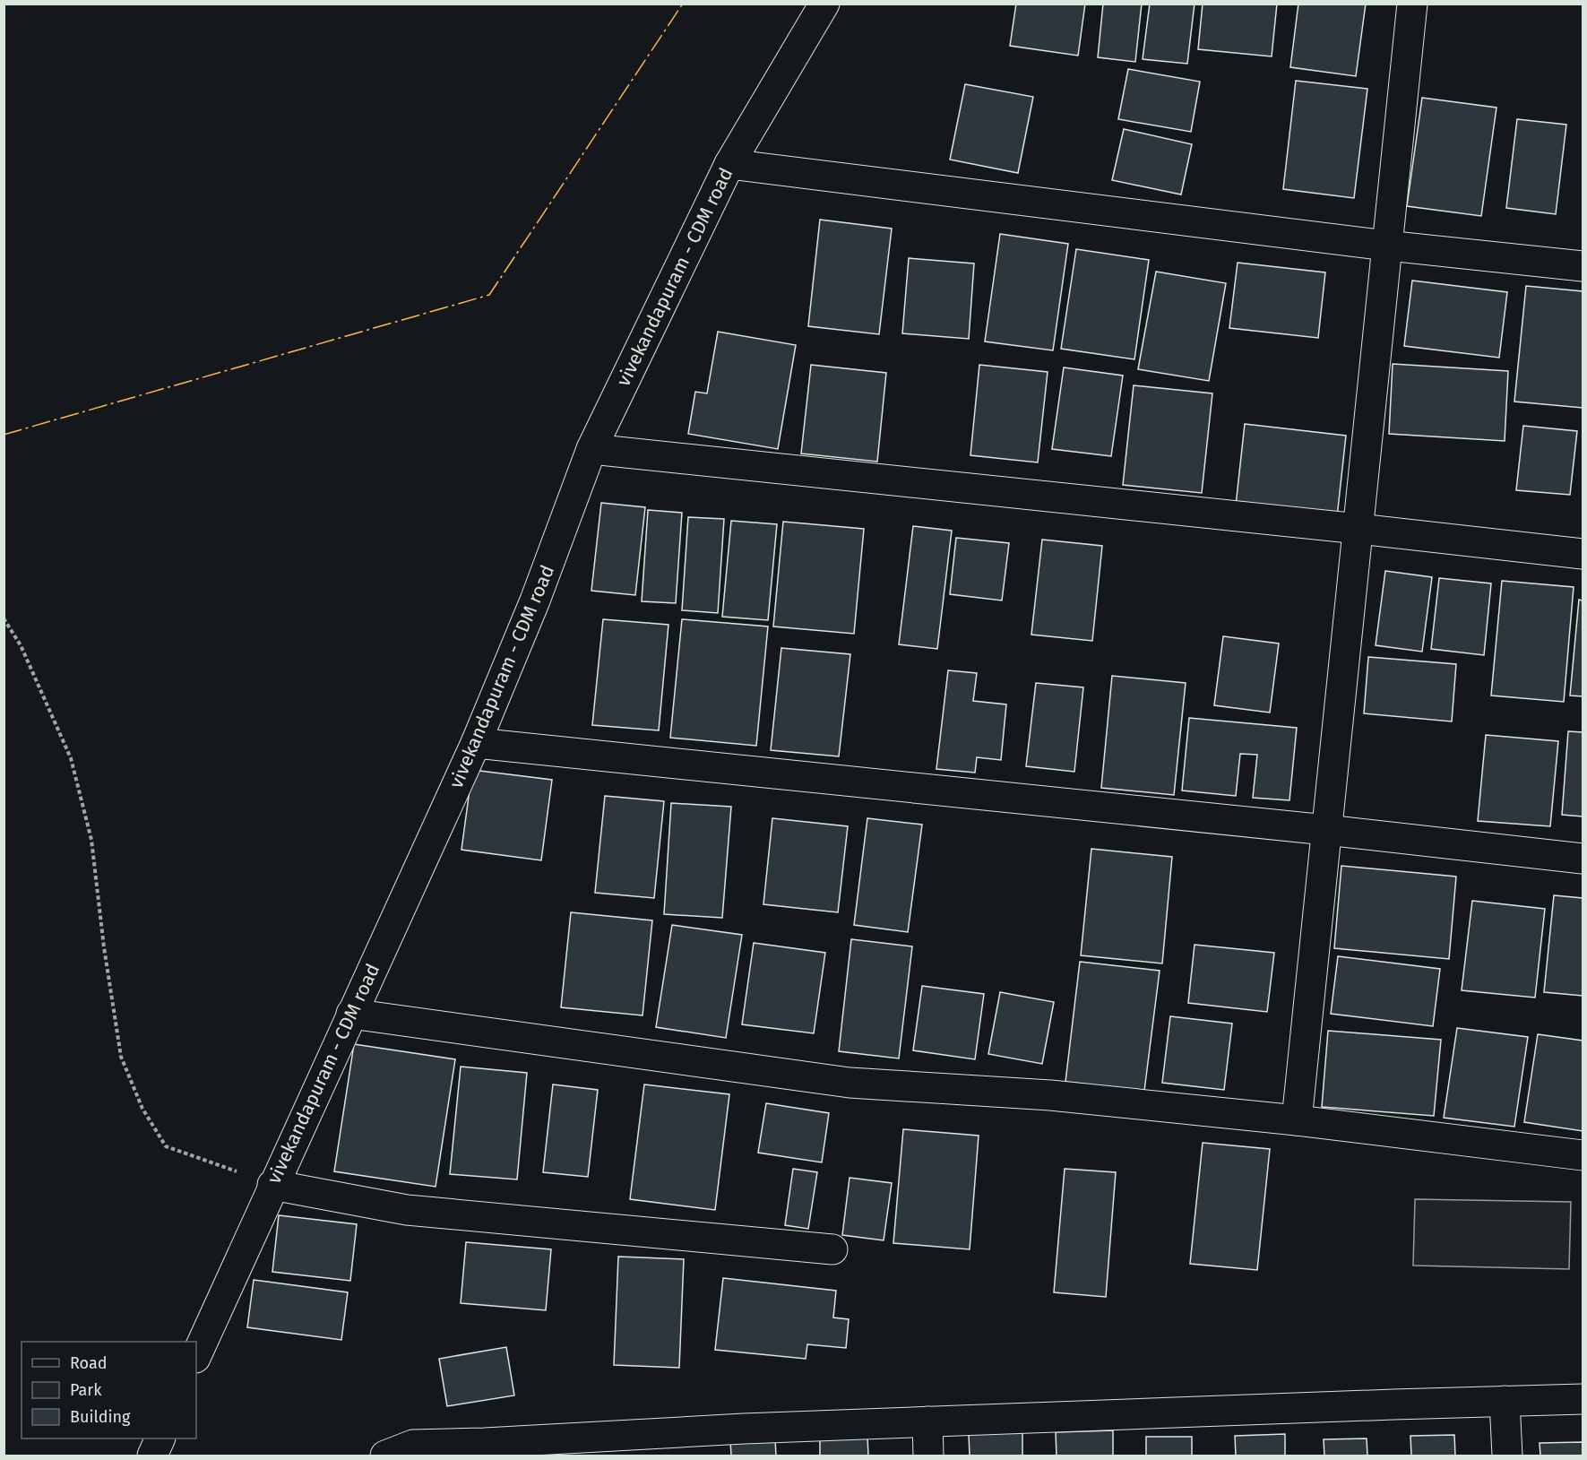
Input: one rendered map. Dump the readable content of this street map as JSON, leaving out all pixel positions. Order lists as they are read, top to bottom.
{
  "streets": {
    "street": ["vivekandapuram - CDM road"]
  },
  "legend": ["Road", "Park", "Building"]
}
